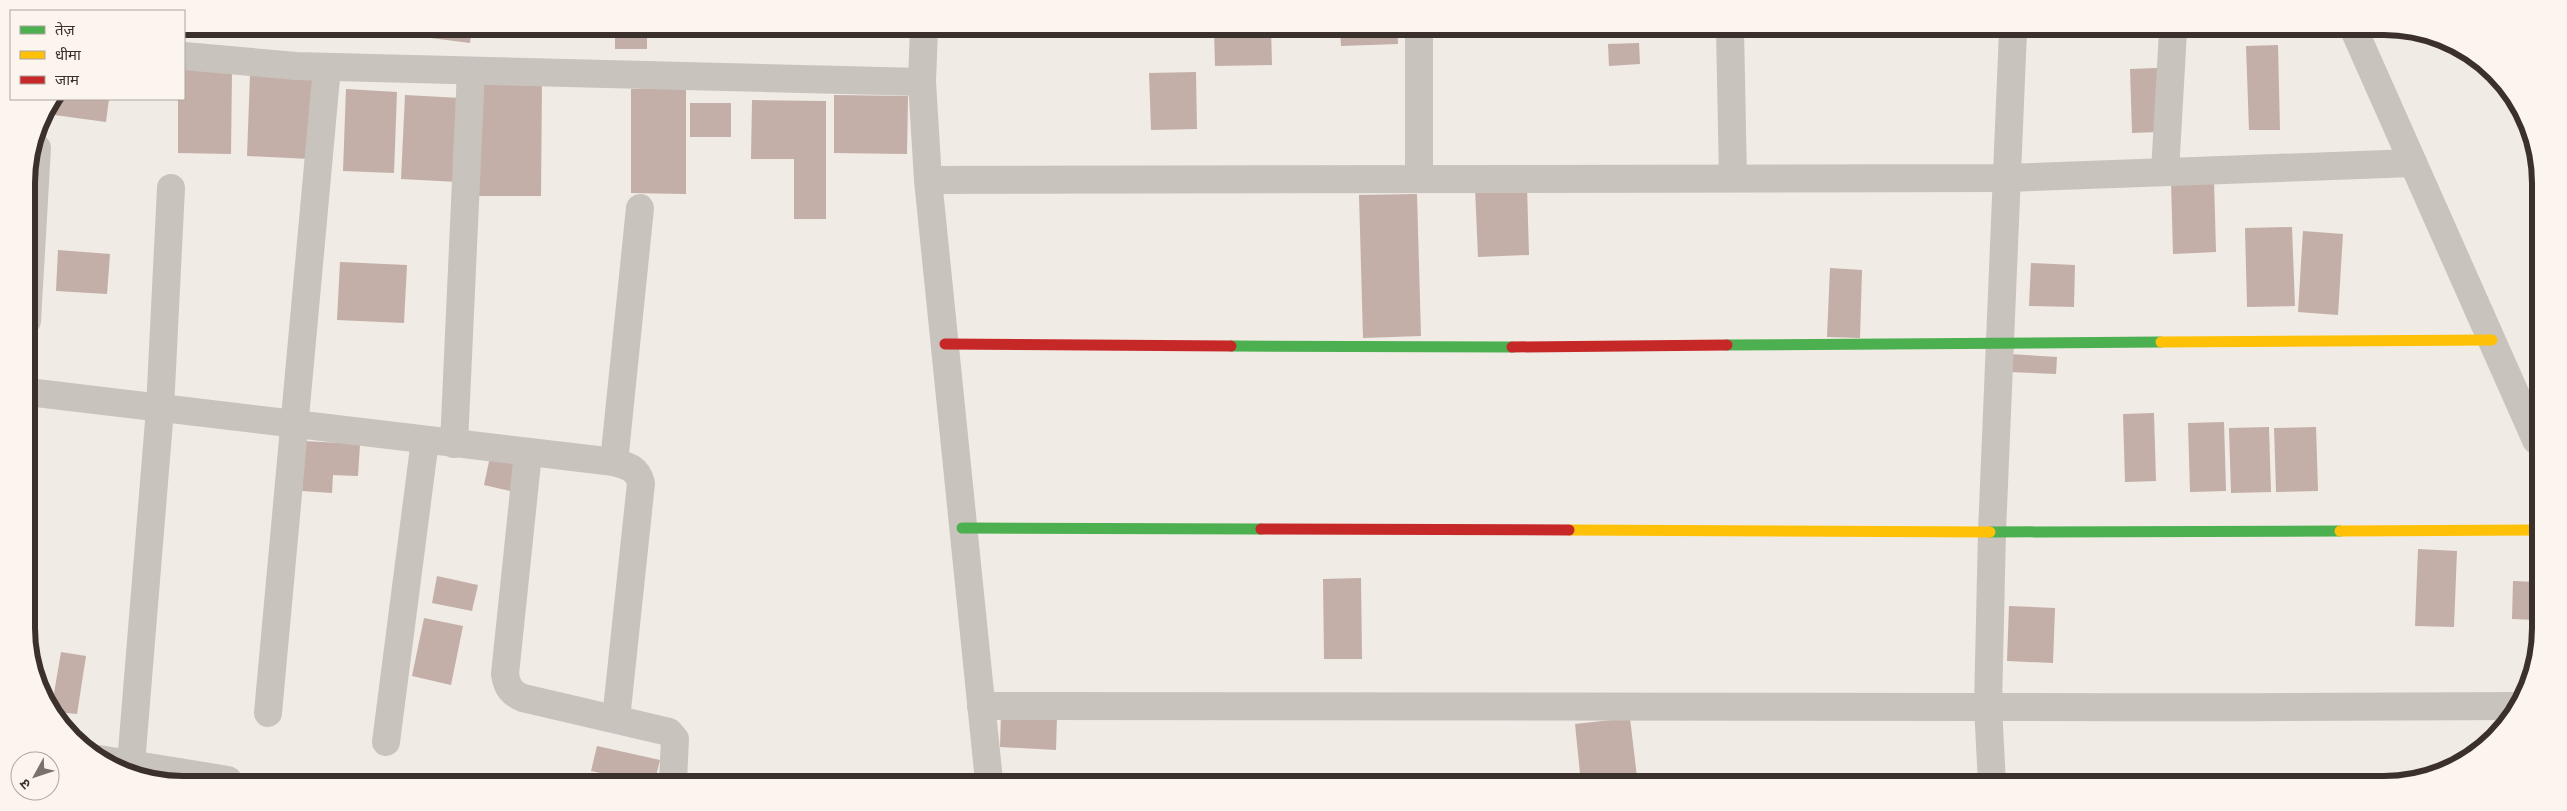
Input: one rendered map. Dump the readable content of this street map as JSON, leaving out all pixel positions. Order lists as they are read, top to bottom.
{
  "legend": ["तेज़", "धीमा", "जाम"],
  "north": "bottom left"
}
